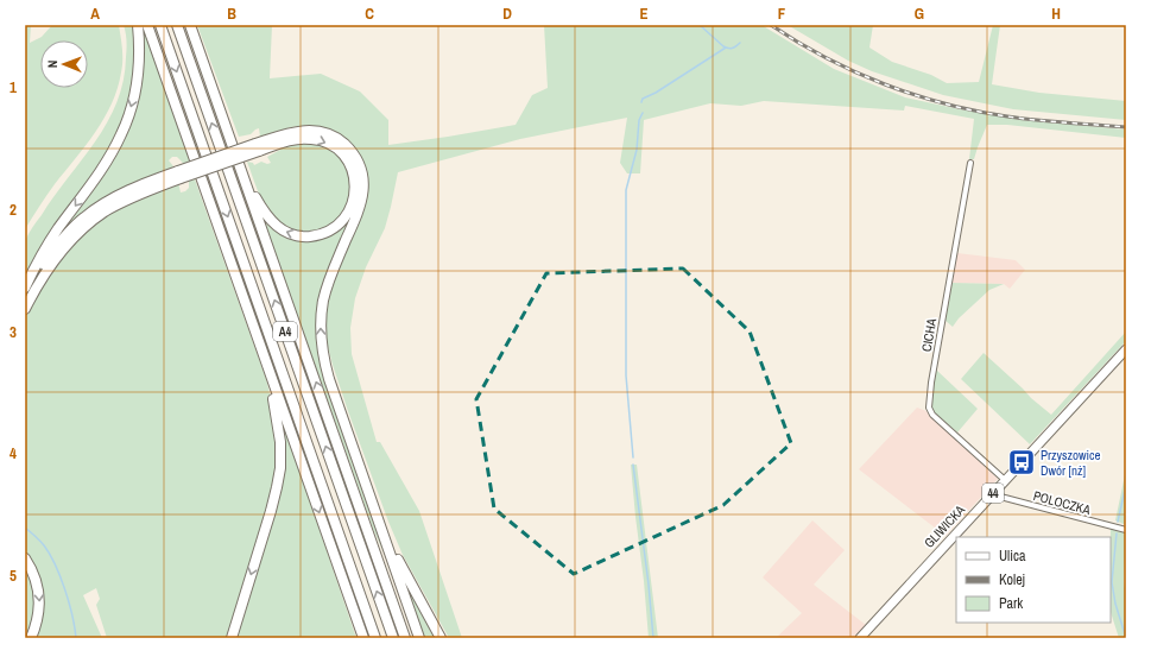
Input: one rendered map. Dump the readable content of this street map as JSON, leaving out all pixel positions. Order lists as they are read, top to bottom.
{
  "streets": {
    "highway": ["A4"],
    "main road": ["44", "GLIWICKA"],
    "street": ["CICHA", "POLOCZKA"]
  },
  "crossings": [
    ["CICHA", "GLIWICKA"],
    ["POLOCZKA", "GLIWICKA"]
  ],
  "places": {
    "bus stop": ["Przyszowice Dwór [nż]"]
  },
  "legend": ["Ulica", "Kolej", "Park"],
  "north": "left",
  "grid": {
    "columns": [
      "A",
      "B",
      "C",
      "D",
      "E",
      "F",
      "G",
      "H"
    ],
    "rows": [
      "1",
      "2",
      "3",
      "4",
      "5"
    ]
  }
}
